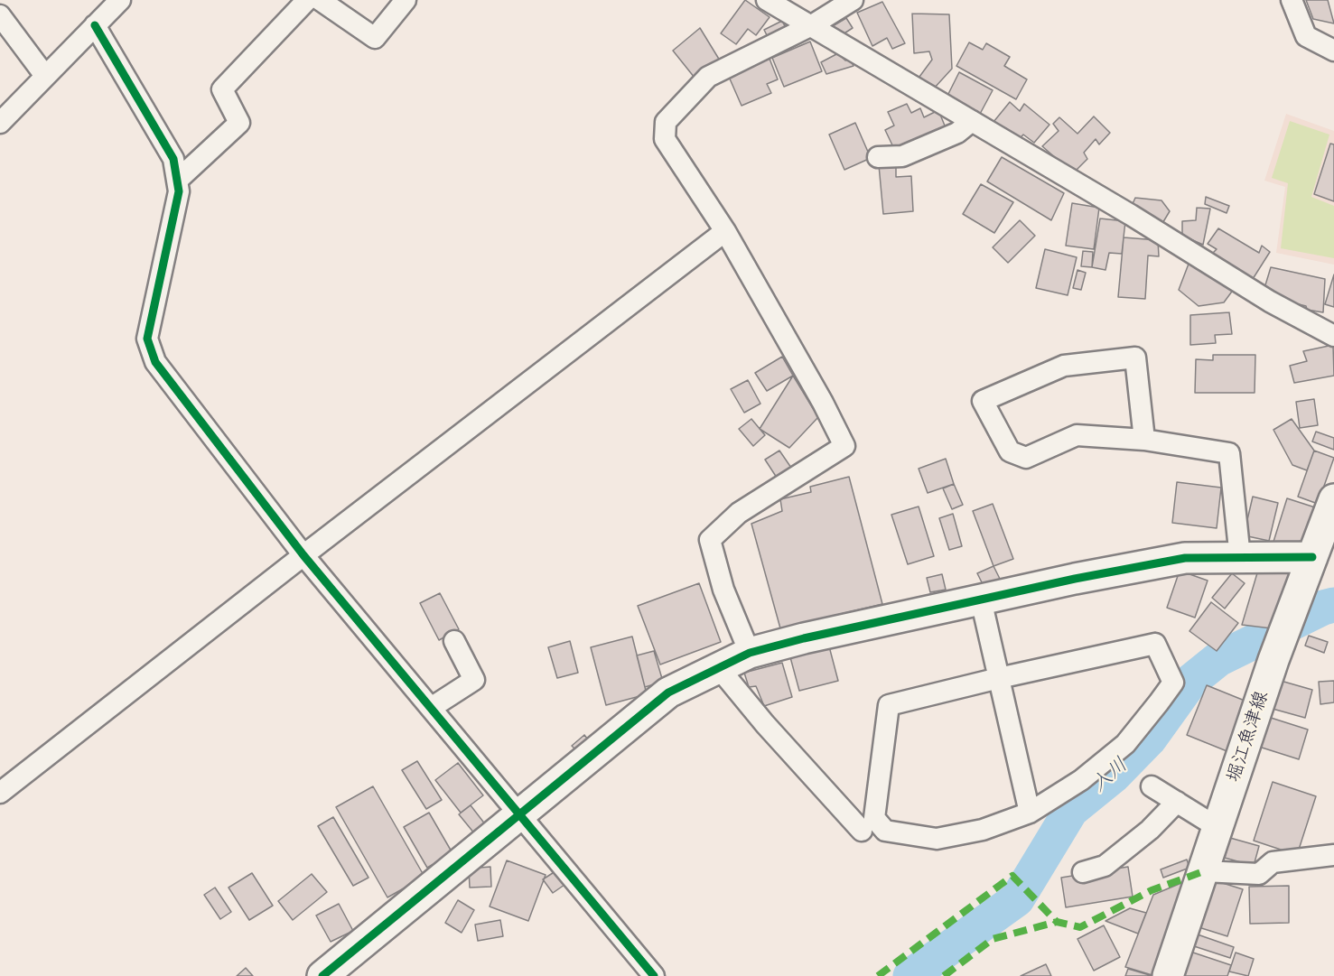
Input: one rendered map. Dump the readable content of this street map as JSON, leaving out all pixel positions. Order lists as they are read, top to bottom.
{
  "streets": {
    "street": ["堀江魚津線"]
  },
  "water": ["入川"]
}
